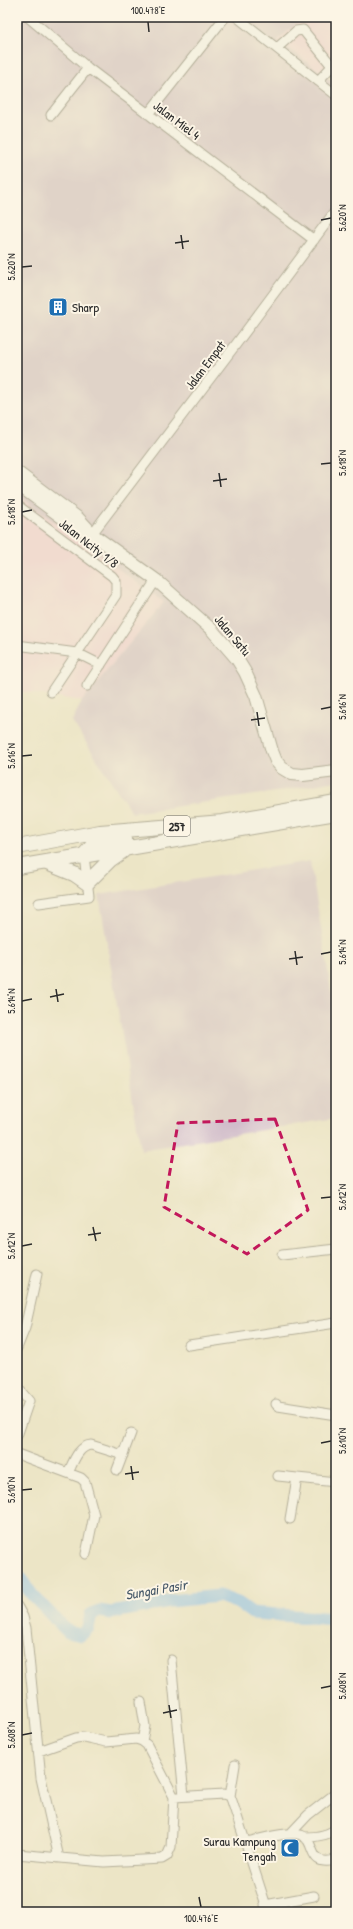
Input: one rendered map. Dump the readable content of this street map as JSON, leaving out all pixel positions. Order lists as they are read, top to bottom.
{
  "streets": {
    "highway": ["257"],
    "main road": ["Jalan Satu"],
    "street": ["Jalan Miel 4", "Jalan Empat", "Jalan Ncity 1/8"]
  },
  "crossings": [
    ["Jalan Miel 4", "Jalan Empat"],
    ["Jalan Empat", "Jalan Satu"]
  ],
  "water": ["Sungai Pasir"],
  "places": {
    "building": ["Sharp"],
    "mosque": ["Surau Kampung Tengah"]
  },
  "coordinates": [
    "100.478°E",
    "5.620°N",
    "5.618°N",
    "5.616°N",
    "5.614°N",
    "5.612°N",
    "5.610°N",
    "5.608°N",
    "100.476°E"
  ]
}
